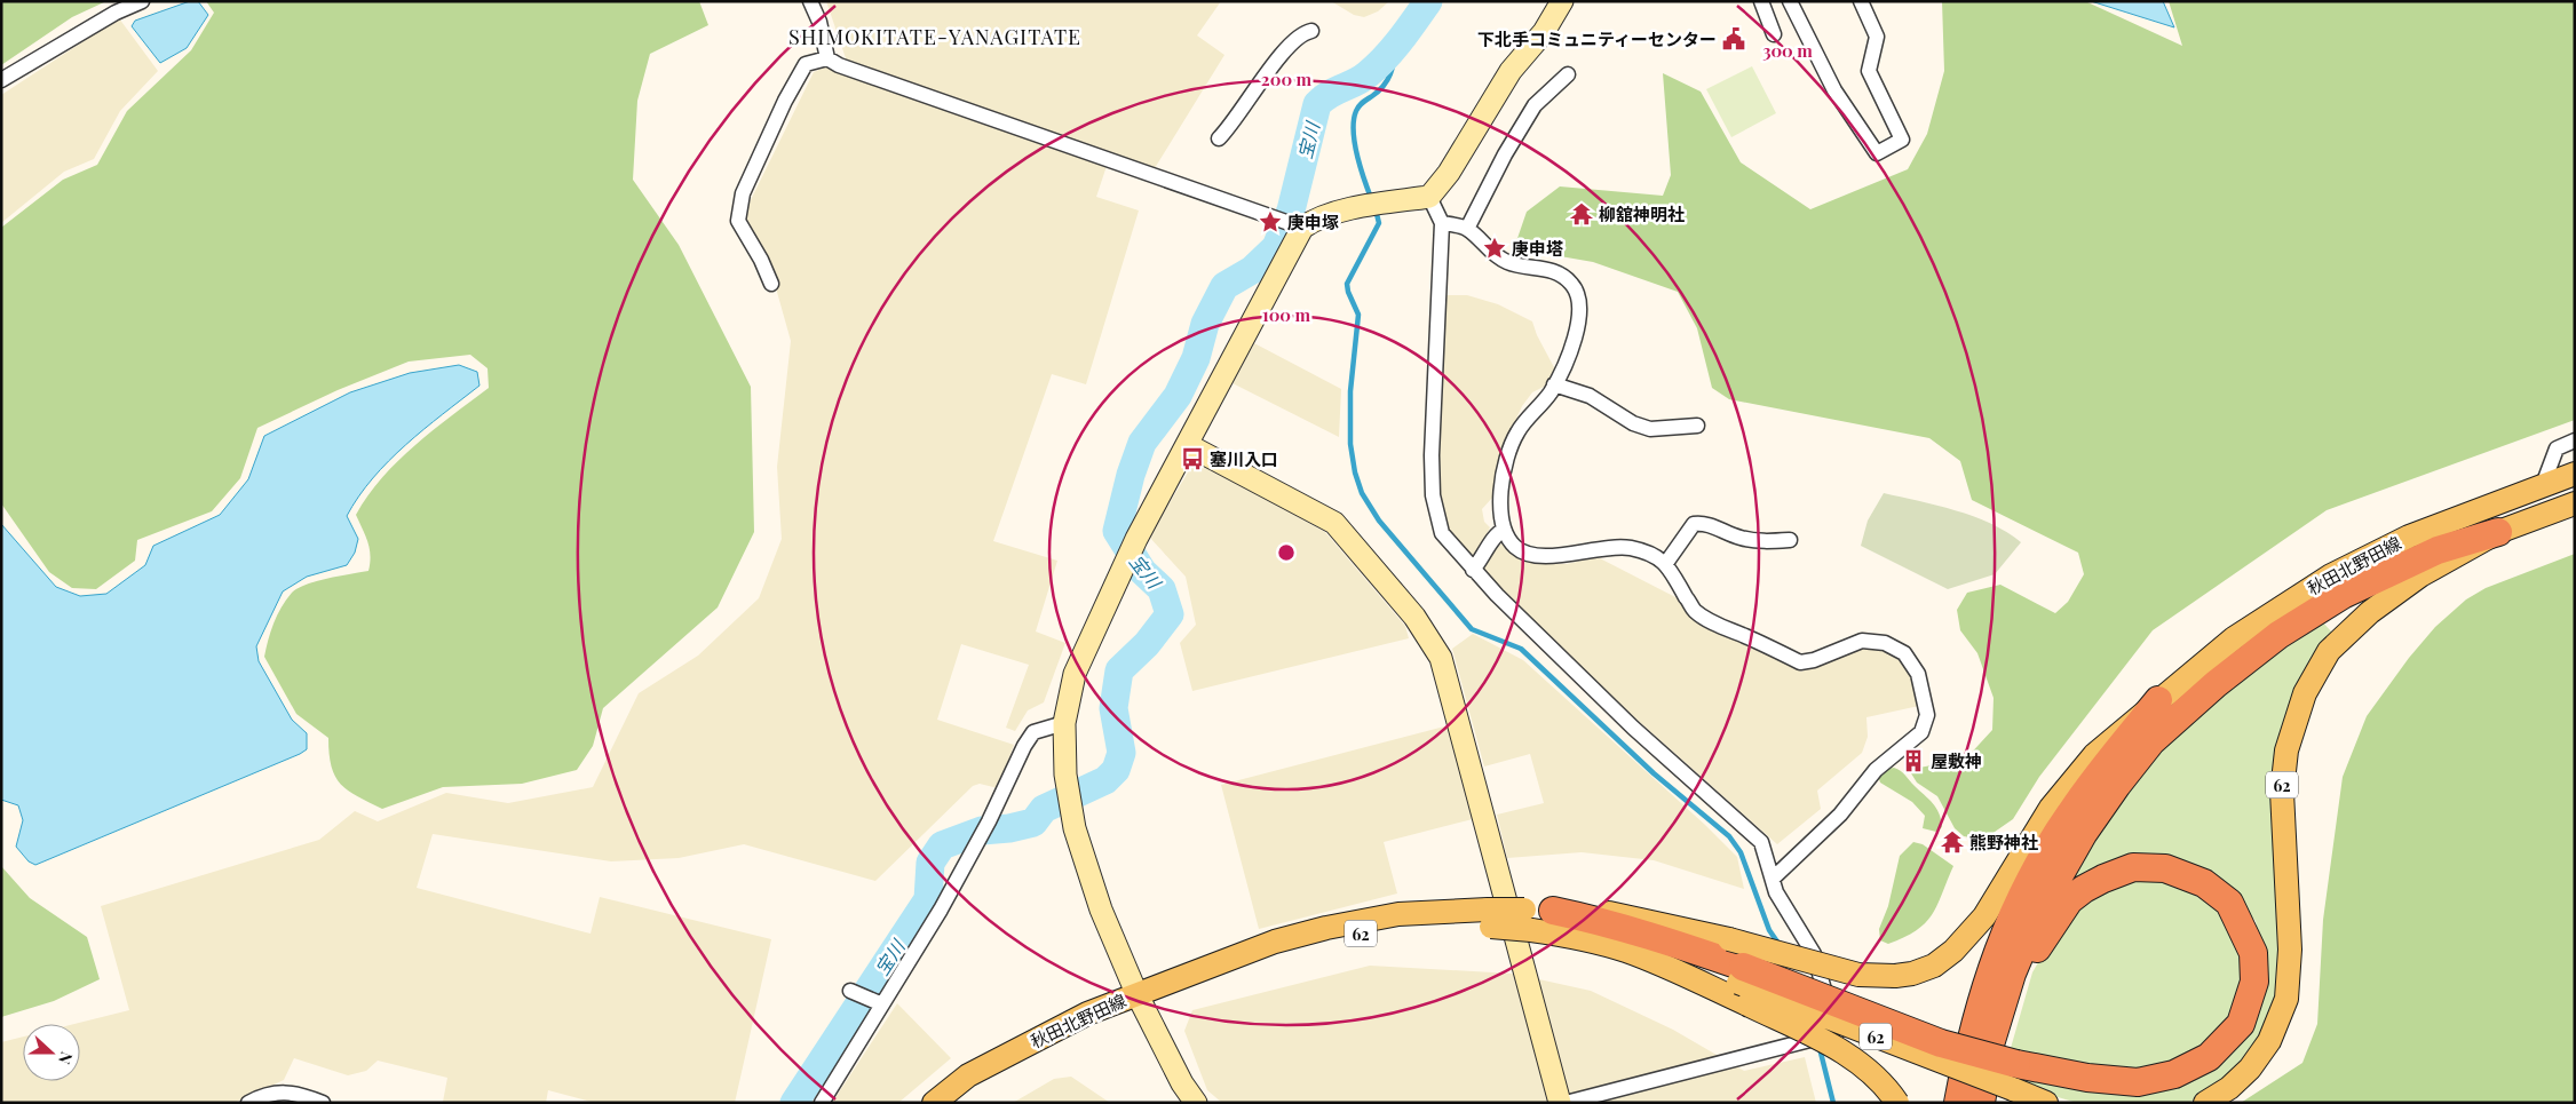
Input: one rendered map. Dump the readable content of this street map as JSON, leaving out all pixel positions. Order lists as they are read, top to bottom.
{
  "streets": {
    "main road": ["秋田北野田線", "62"]
  },
  "crossings": [
    ["秋田北野田線", "62"]
  ],
  "districts": ["SHIMOKITATE-YANAGITATE"],
  "water": ["宝川"],
  "places": {
    "public building": ["下北手コミュニティーセンター"],
    "temple": ["柳舘神明社", "熊野神社"],
    "place": ["庚申塚", "庚申塔"],
    "bus stop": ["塞川入口"],
    "building": ["屋敷神"]
  },
  "north": "right",
  "rings": ["300 m", "200 m", "100 m"]
}
